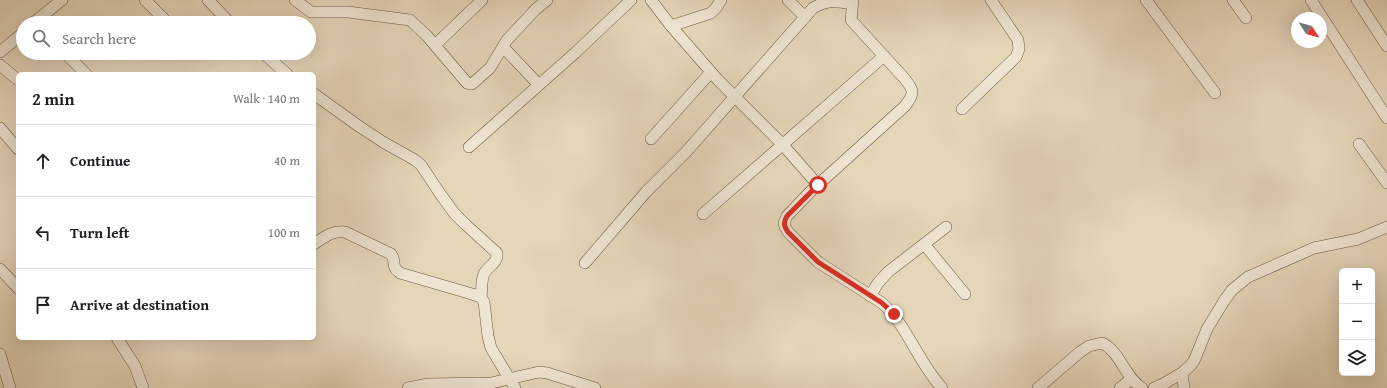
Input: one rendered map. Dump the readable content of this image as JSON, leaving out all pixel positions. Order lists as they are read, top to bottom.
{
  "north": "bottom right",
  "page": {
    "search": "Search here",
    "heading": ["2 min", "Walk · 140 m"],
    "list": [
      ["Continue", "40 m"],
      ["Turn left", "100 m"],
      "Arrive at destination"
    ],
    "map_buttons": ["+", "−"]
  }
}
